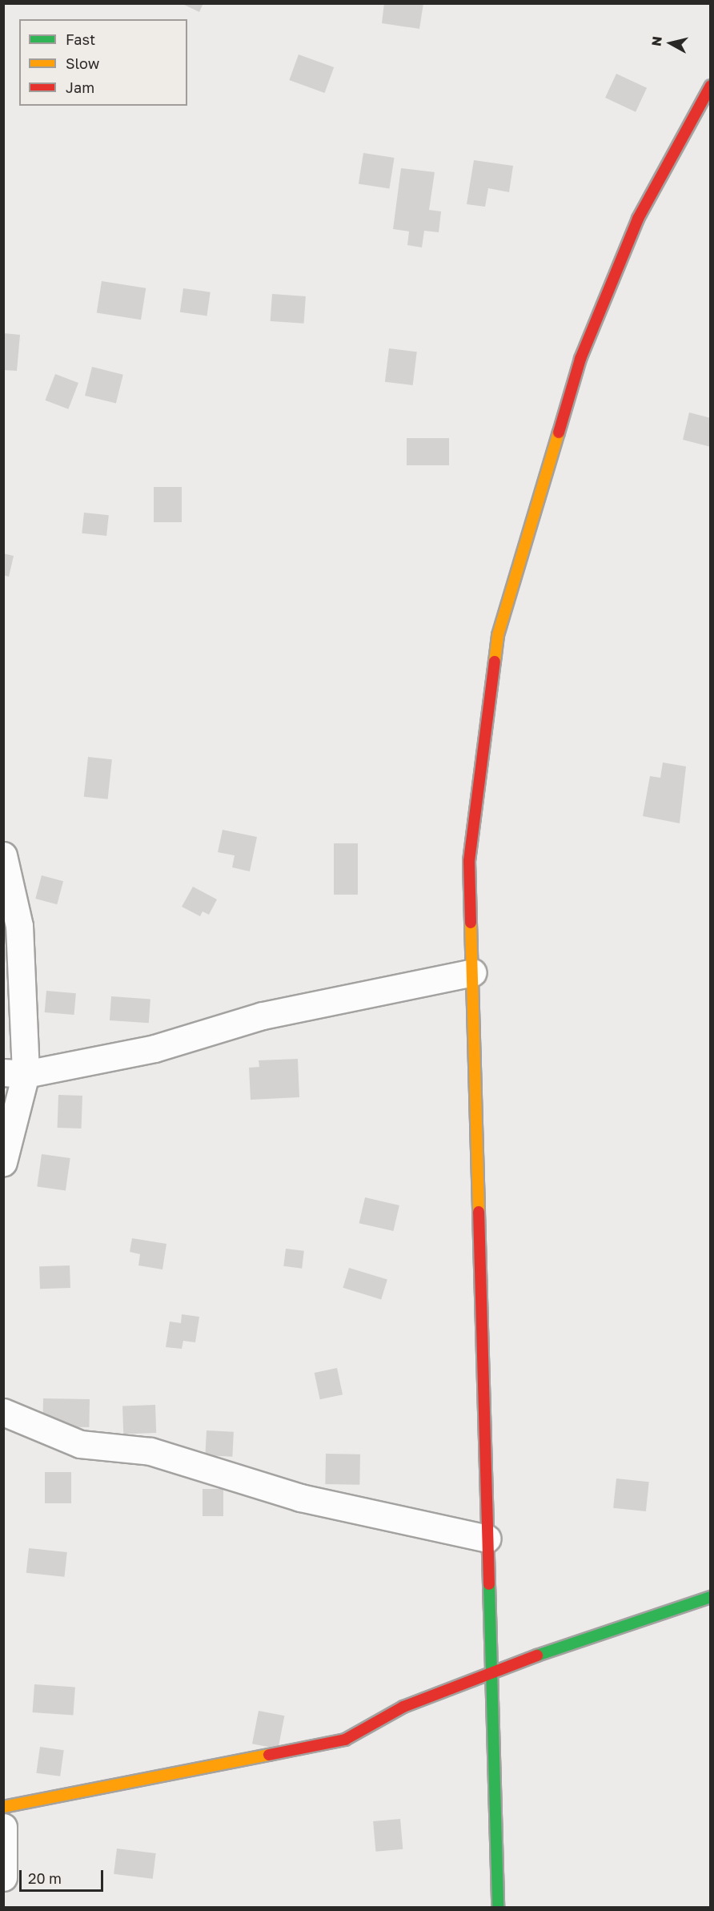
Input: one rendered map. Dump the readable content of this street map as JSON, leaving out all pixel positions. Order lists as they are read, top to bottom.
{
  "legend": ["Fast", "Slow", "Jam"],
  "scale_bar": "20 m",
  "north": "left"
}
